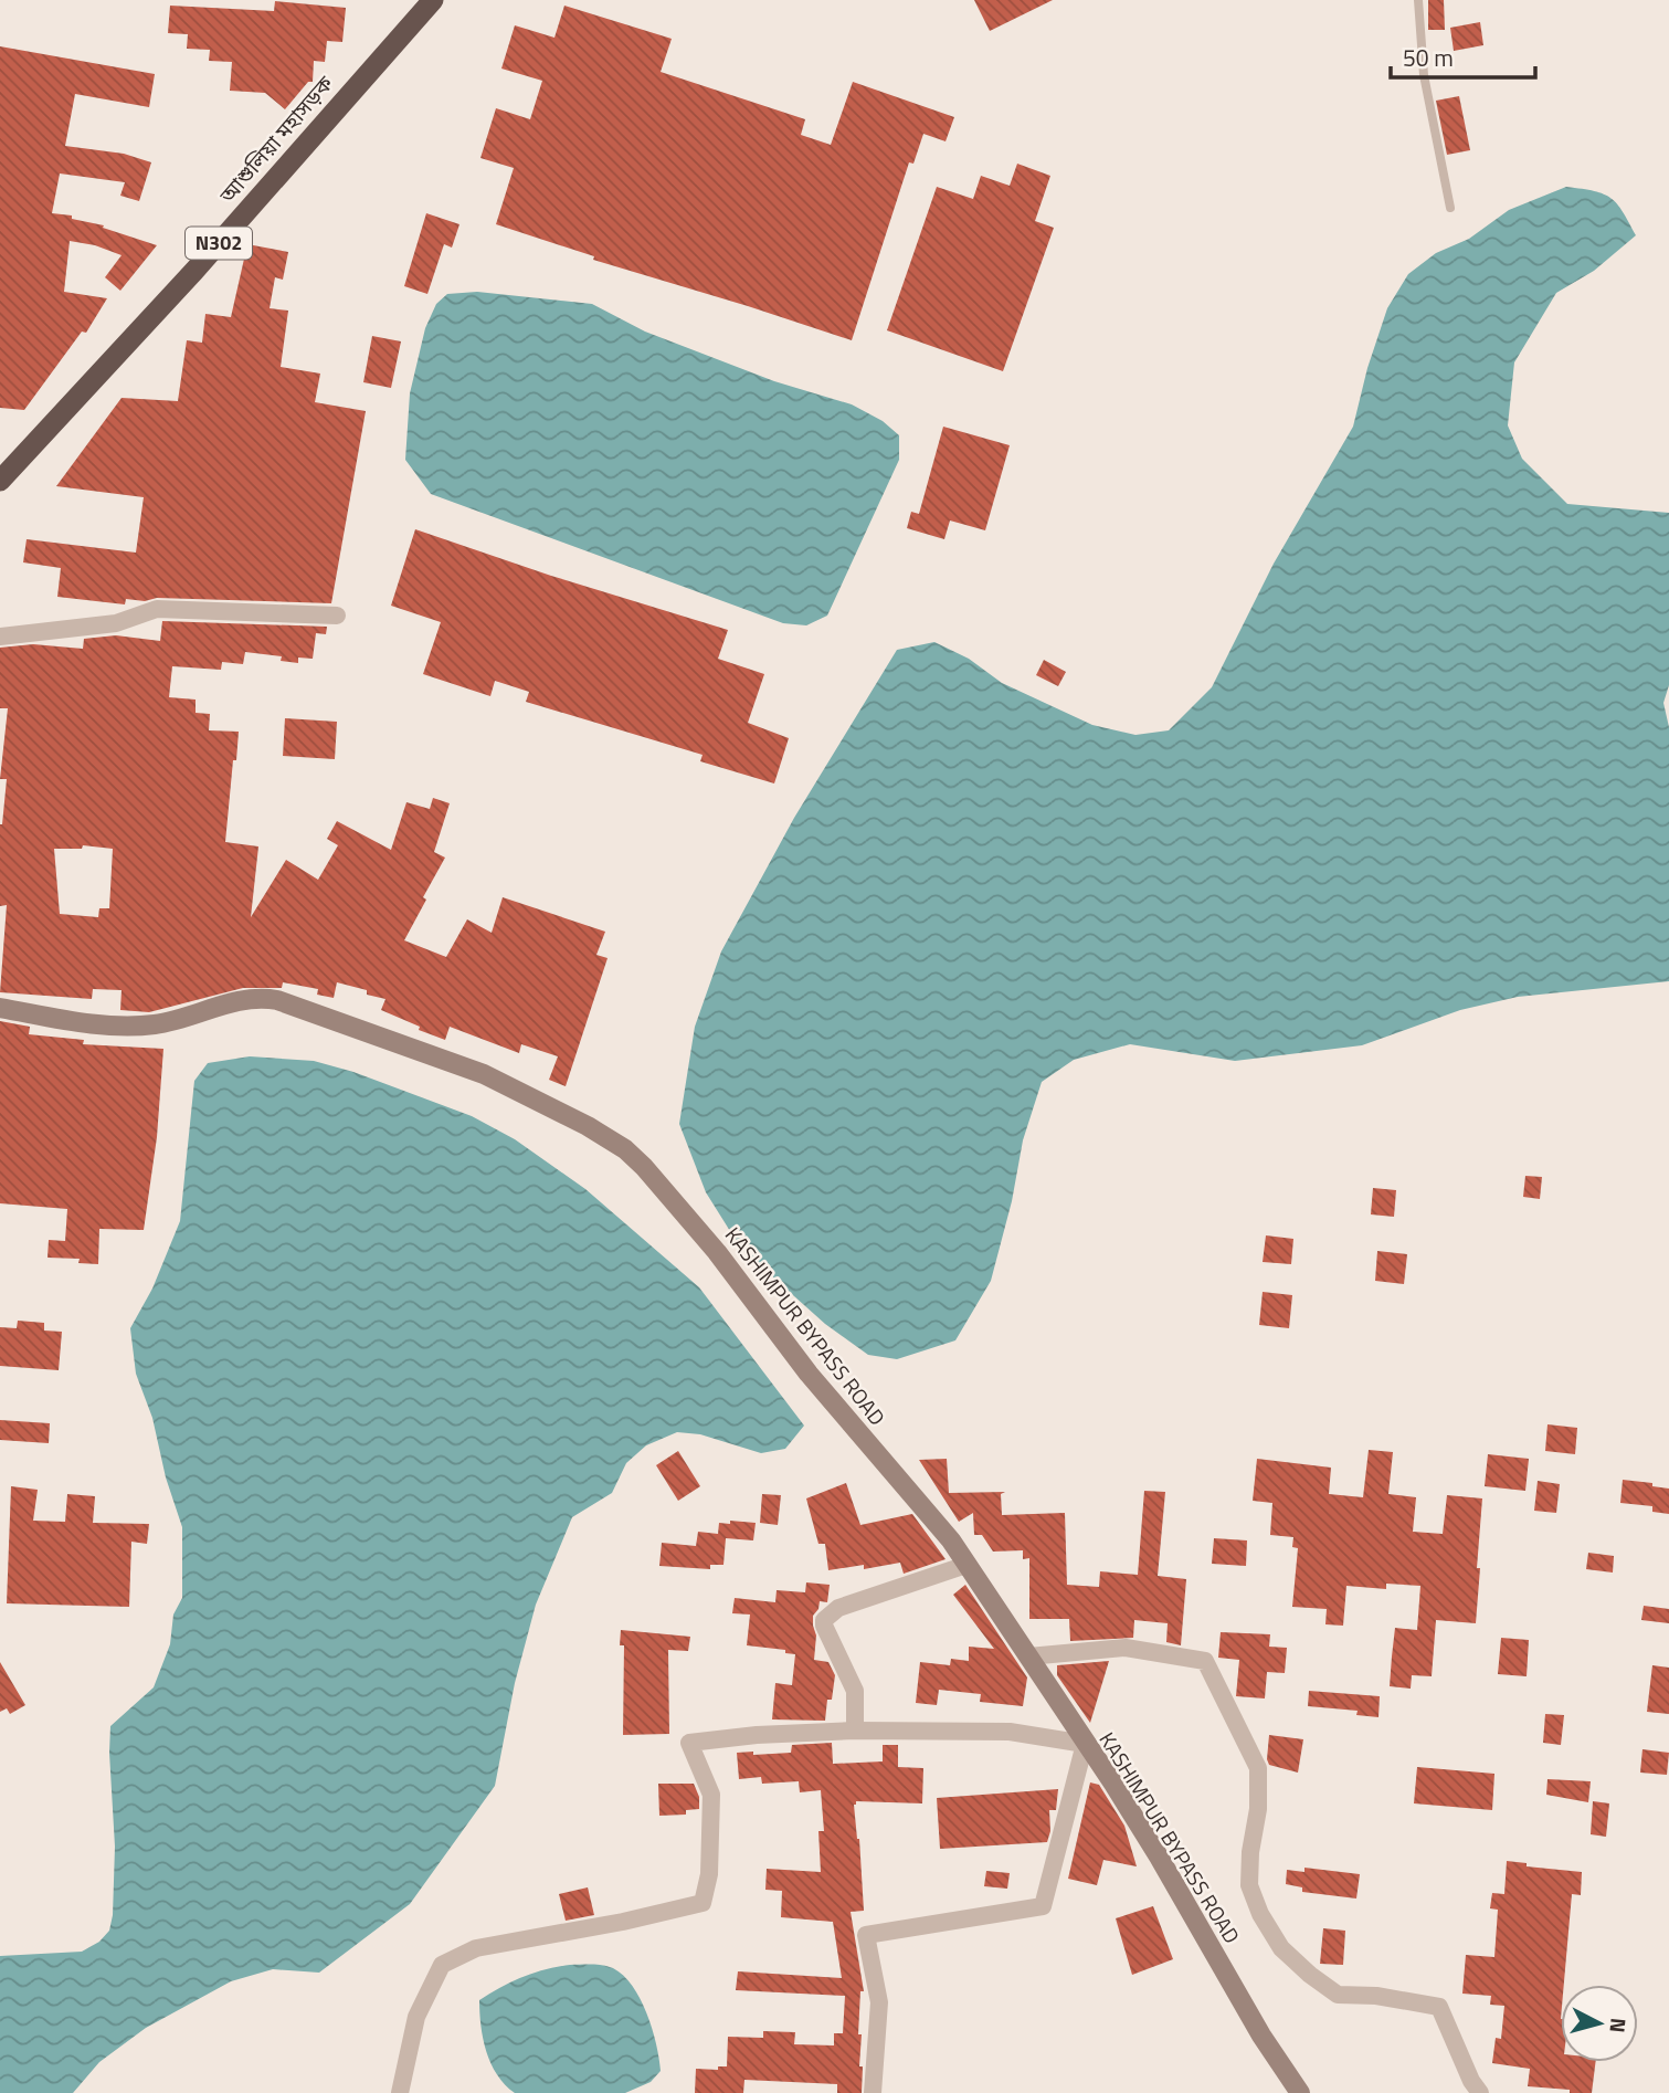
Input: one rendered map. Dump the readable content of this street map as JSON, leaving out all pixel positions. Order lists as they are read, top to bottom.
{
  "streets": {
    "highway": ["আশুলিয়া মহাসড়ক", "N302"],
    "main road": ["KASHIMPUR BYPASS ROAD"]
  },
  "scale_bar": "50 m",
  "north": "right"
}
